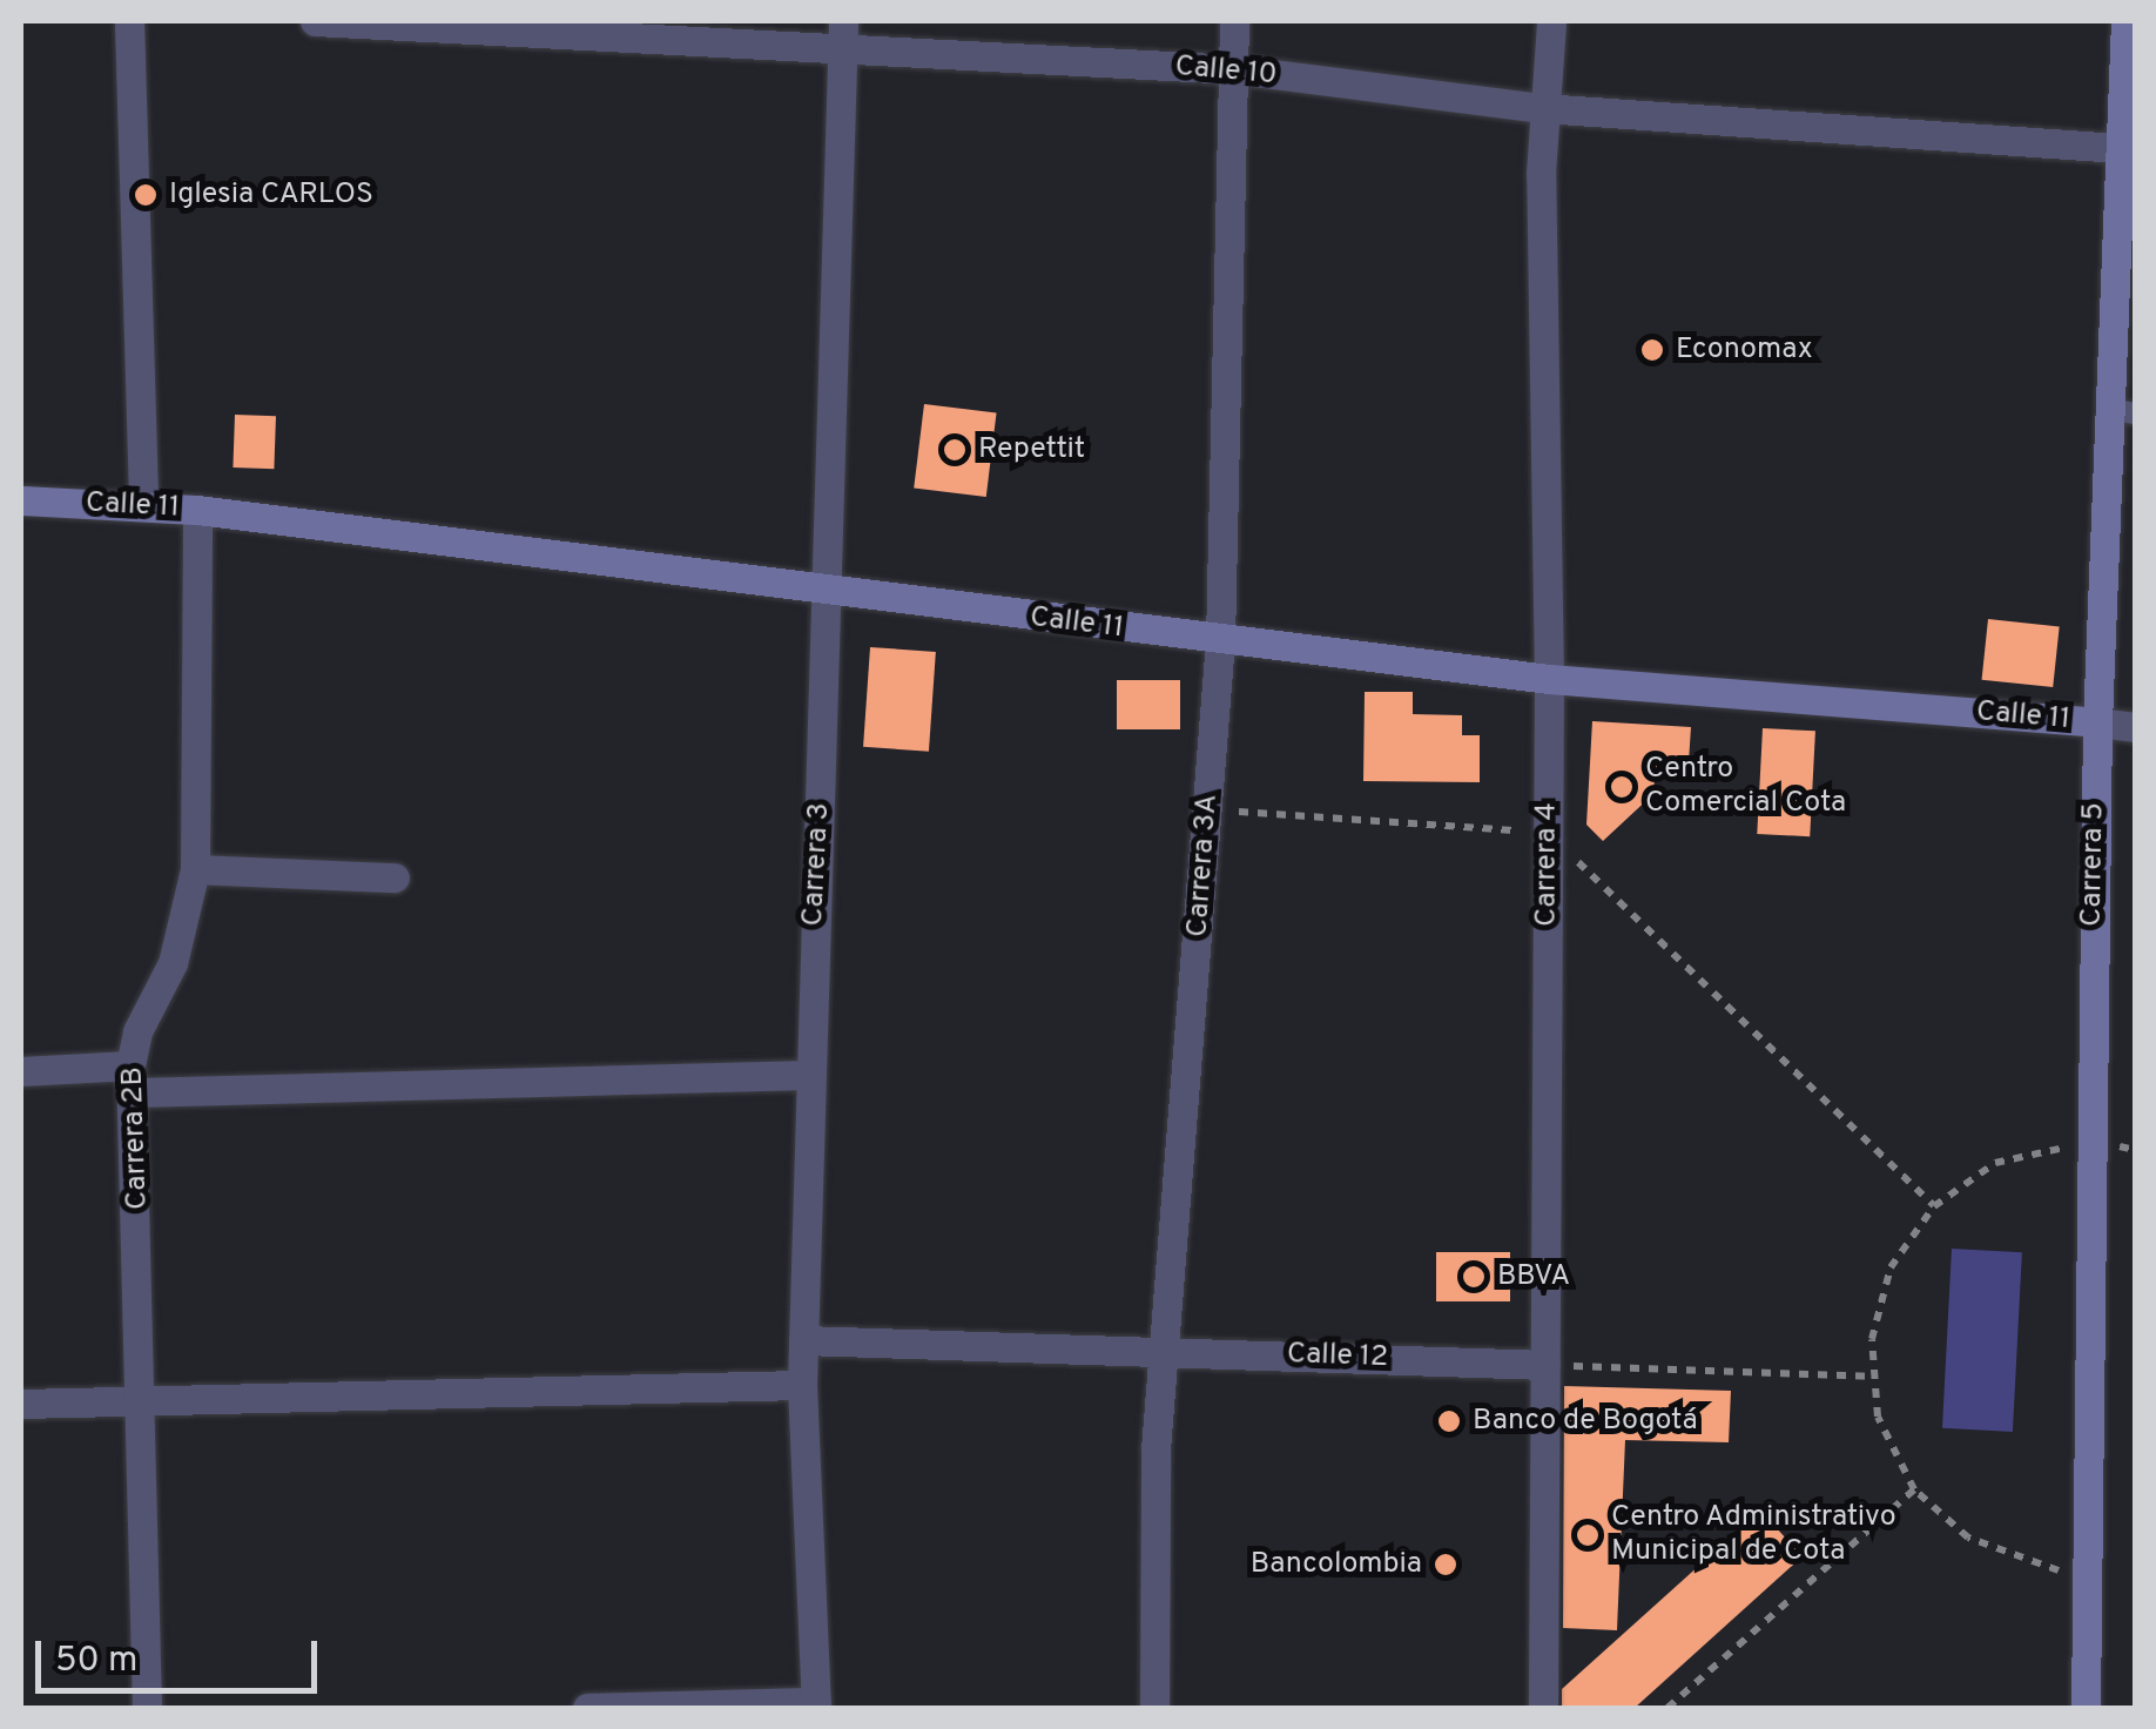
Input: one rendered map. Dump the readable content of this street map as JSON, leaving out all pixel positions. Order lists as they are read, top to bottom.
{
  "streets": {
    "main road": ["Calle 11", "Carrera 5"],
    "street": [
      "Calle 10",
      "Carrera 3",
      "Carrera 4",
      "Carrera 3A",
      "Carrera 2B",
      "Calle 12"
    ]
  },
  "crossings": [
    ["Calle 10", "Carrera 3"],
    ["Calle 10", "Carrera 4"],
    ["Calle 10", "Carrera 5"],
    ["Calle 10", "Carrera 3A"],
    ["Calle 11", "Carrera 3"],
    ["Calle 11", "Carrera 4"],
    ["Calle 11", "Carrera 5"],
    ["Calle 11", "Carrera 3A"],
    ["Calle 11", "Carrera 2B"],
    ["Carrera 3", "Calle 12"],
    ["Carrera 4", "Calle 12"],
    ["Carrera 3A", "Calle 12"]
  ],
  "places": [
    "Iglesia CARLOS",
    "Economax",
    "Repettit",
    "Centro Comercial Cota",
    "BBVA",
    "Banco de Bogotá",
    "Centro Administrativo Municipal de Cota",
    "Bancolombia"
  ],
  "scale_bar": "50 m"
}
